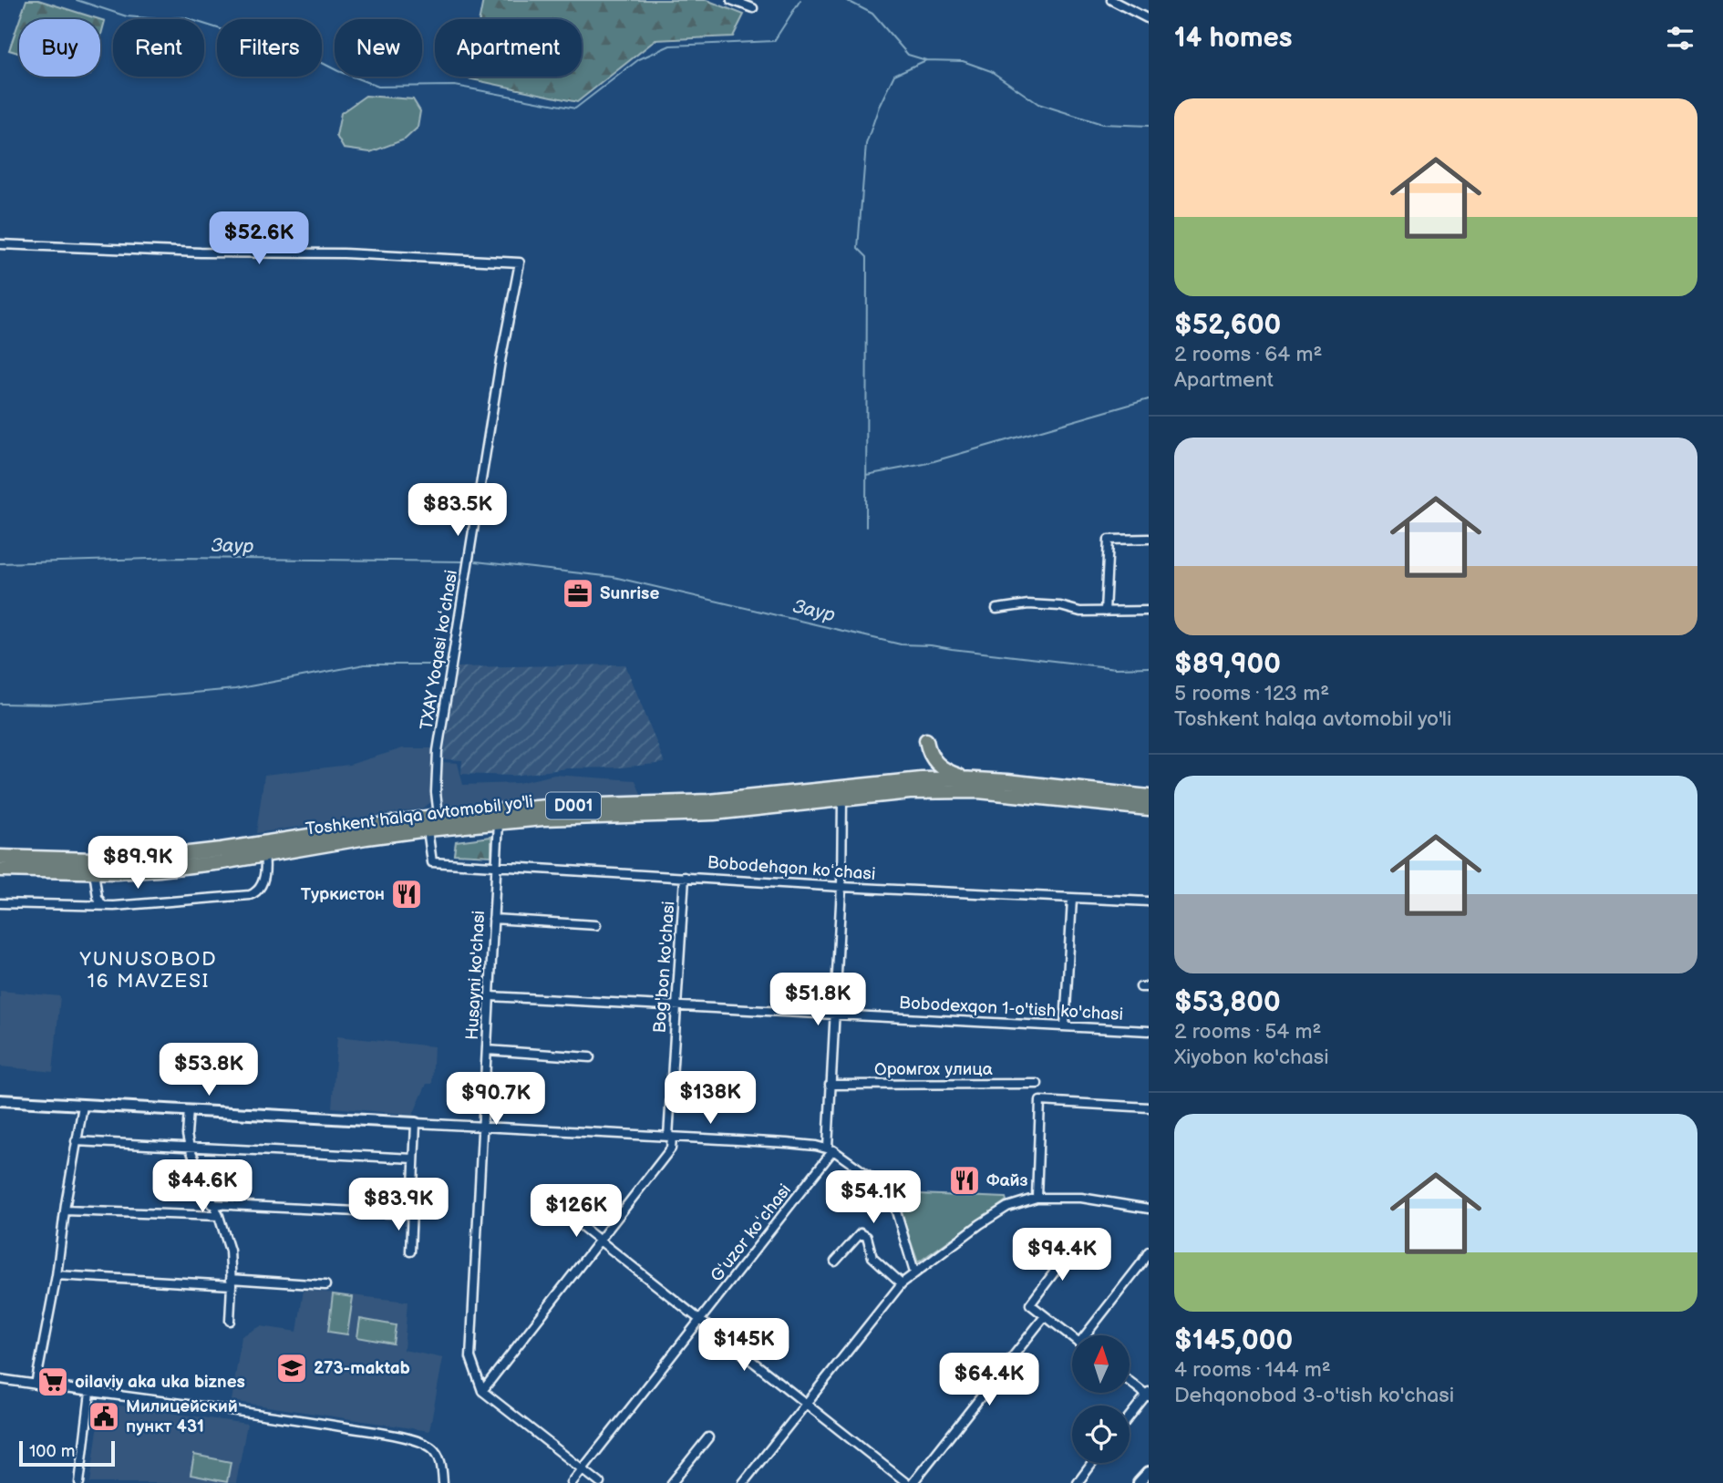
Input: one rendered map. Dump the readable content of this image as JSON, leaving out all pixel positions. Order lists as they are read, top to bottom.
{
  "streets": {
    "highway": ["D001", "Toshkent halqa avtomobil yo'li"],
    "street": [
      "TXAY Yoqasi koʻchasi",
      "Bobodehqon koʻchasi",
      "Bog'bon ko'chasi",
      "Husayni ko'chasi",
      "Bobodexqon 1-o'tish ko'chasi",
      "Оромгох улица",
      "Gʻuzor koʻchasi"
    ]
  },
  "crossings": [
    ["TXAY Yoqasi koʻchasi", "Toshkent halqa avtomobil yo'li"],
    ["Toshkent halqa avtomobil yo'li", "Bobodehqon koʻchasi"],
    ["Toshkent halqa avtomobil yo'li", "Husayni ko'chasi"],
    ["Bobodehqon koʻchasi", "Bog'bon ko'chasi"],
    ["Bobodehqon koʻchasi", "Husayni ko'chasi"],
    ["Bog'bon ko'chasi", "Husayni ko'chasi"],
    ["Bog'bon ko'chasi", "Bobodexqon 1-o'tish ko'chasi"],
    ["Husayni ko'chasi", "Bobodexqon 1-o'tish ko'chasi"]
  ],
  "districts": ["YUNUSOBOD 16 MAVZESI"],
  "water": ["Заур"],
  "places": {
    "office": ["Sunrise"],
    "restaurant": ["Туркистон", "Файз"],
    "school or university": ["273-maktab"],
    "supermarket": ["oilaviy aka uka biznes"],
    "public building": ["Милицейский пункт 431"]
  },
  "scale_bar": "100 m",
  "north": "top",
  "page": {
    "heading": "14 homes",
    "chip": [
      "Buy",
      "Rent",
      "Filters",
      "New",
      "Apartment"
    ],
    "list": [
      {
        "name": "$52,600",
        "note": "2 rooms · 64 m² · Apartment"
      },
      {
        "name": "$89,900",
        "note": "5 rooms · 123 m² · Toshkent halqa avtomobil yo'li"
      },
      {
        "name": "$53,800",
        "note": "2 rooms · 54 m² · Xiyobon ko'chasi"
      },
      {
        "name": "$145,000",
        "note": "4 rooms · 144 m² · Dehqonobod 3-o'tish ko'chasi"
      }
    ],
    "price": [
      "$52.6K",
      "$83.5K",
      "$89.9K",
      "$51.8K",
      "$53.8K",
      "$138K",
      "$90.7K",
      "$44.6K",
      "$54.1K",
      "$83.9K",
      "$126K",
      "$94.4K",
      "$145K",
      "$64.4K"
    ],
    "scale": "100 m"
  }
}
